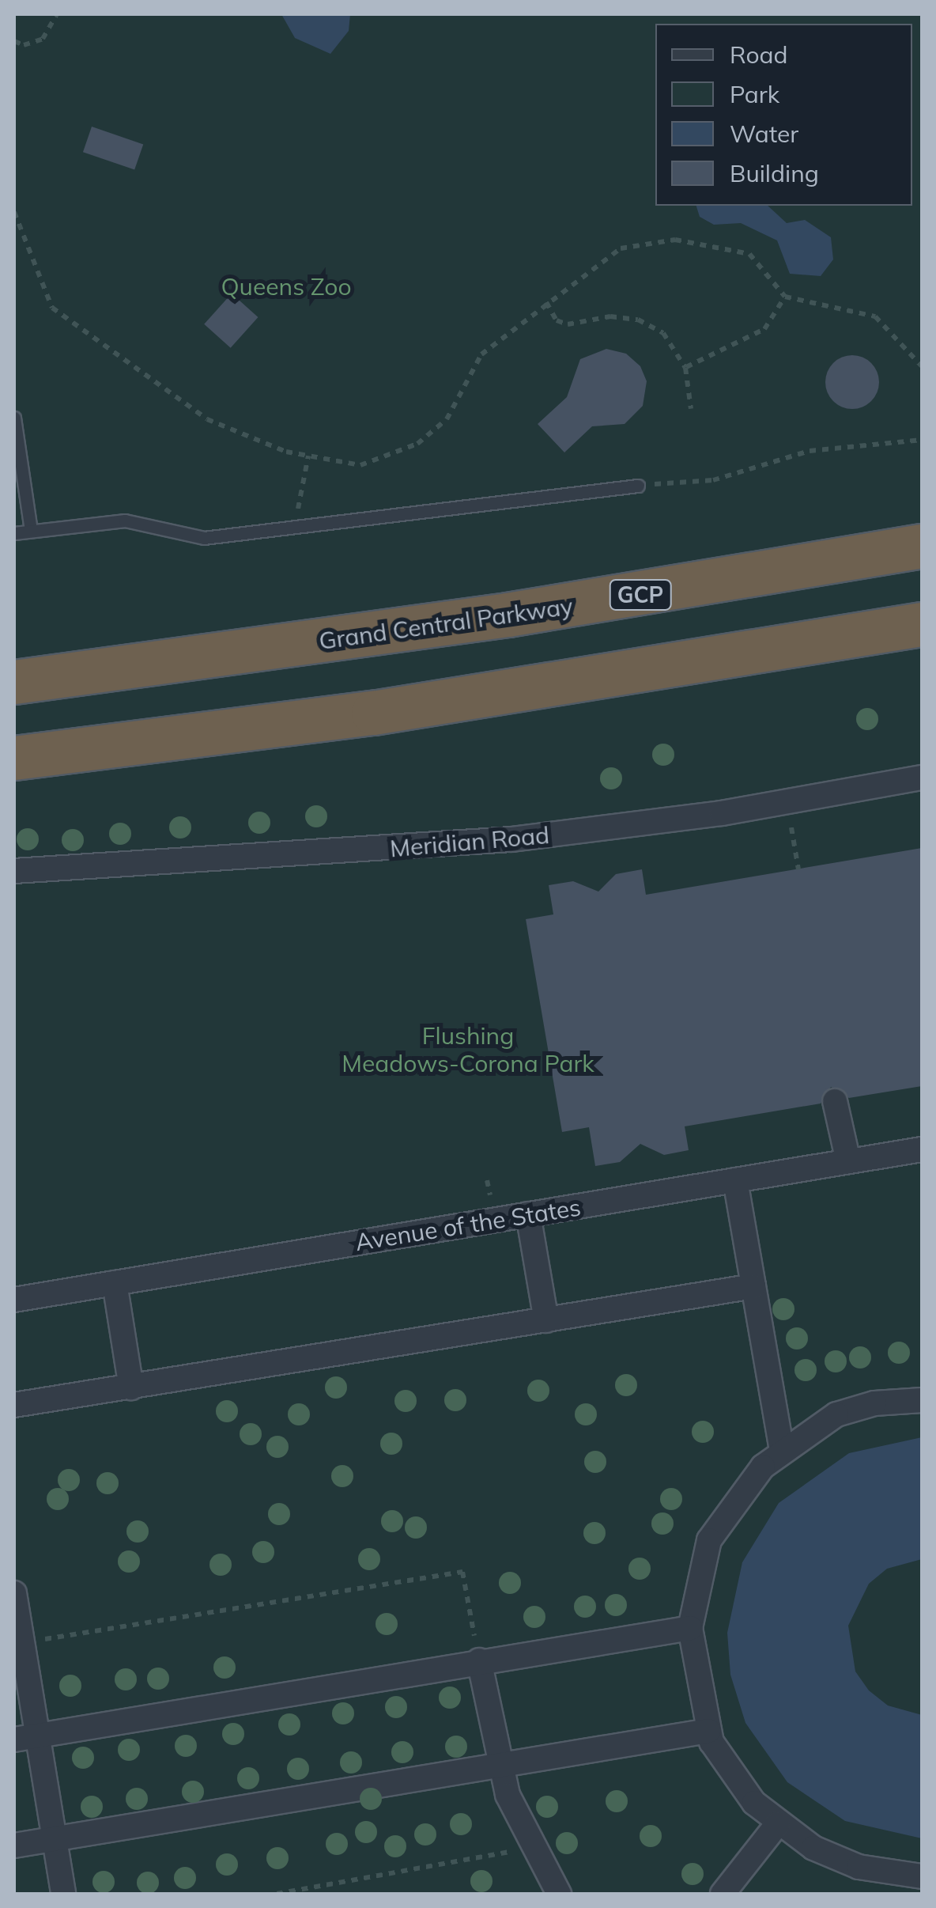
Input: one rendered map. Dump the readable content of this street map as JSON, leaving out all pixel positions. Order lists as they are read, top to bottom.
{
  "streets": {
    "highway": ["GCP", "Grand Central Parkway"],
    "street": ["Meridian Road", "Avenue of the States"]
  },
  "parks": ["Queens Zoo", "Flushing Meadows-Corona Park"],
  "legend": [
    "Road",
    "Park",
    "Water",
    "Building"
  ]
}
